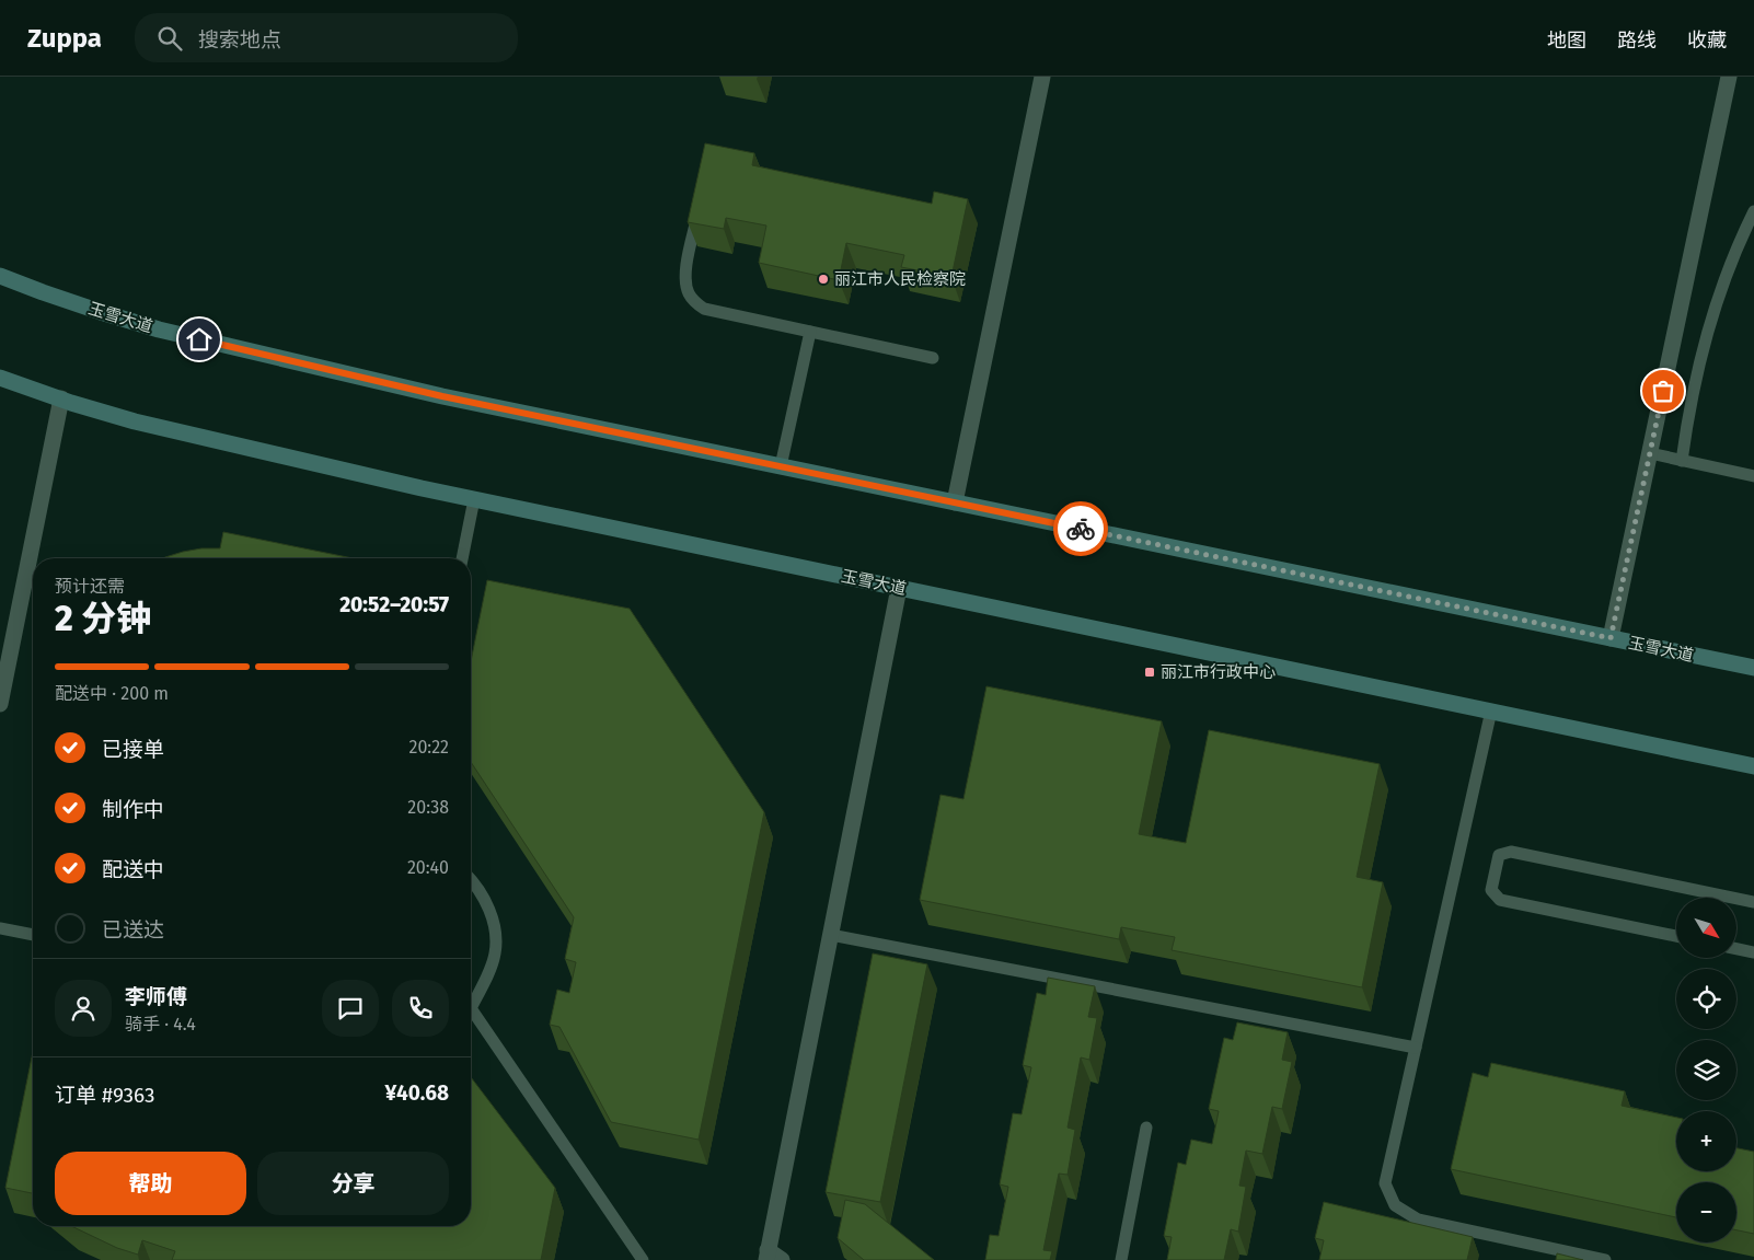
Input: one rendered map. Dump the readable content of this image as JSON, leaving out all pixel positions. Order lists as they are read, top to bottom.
{
  "streets": {
    "main road": ["玉雪大道"]
  },
  "places": {
    "other": ["丽江市人民检察院"],
    "transit": ["丽江市行政中心"]
  },
  "north": "bottom right",
  "page": {
    "header": "Zuppa",
    "search": "搜索地点",
    "nav": ["地图", "路线", "收藏"],
    "heading": ["2 分钟", "预计还需", "20:52–20:57"],
    "panel": [
      "李师傅",
      "骑手 · 4.4",
      "订单 #9363",
      "¥40.68"
    ],
    "bar": "配送中 · 200 m",
    "list": [
      ["已接单", "20:22"],
      ["制作中", "20:38"],
      ["配送中", "20:40"],
      "已送达"
    ],
    "map_buttons": ["+", "−"],
    "buttons": ["帮助", "分享"]
  }
}
